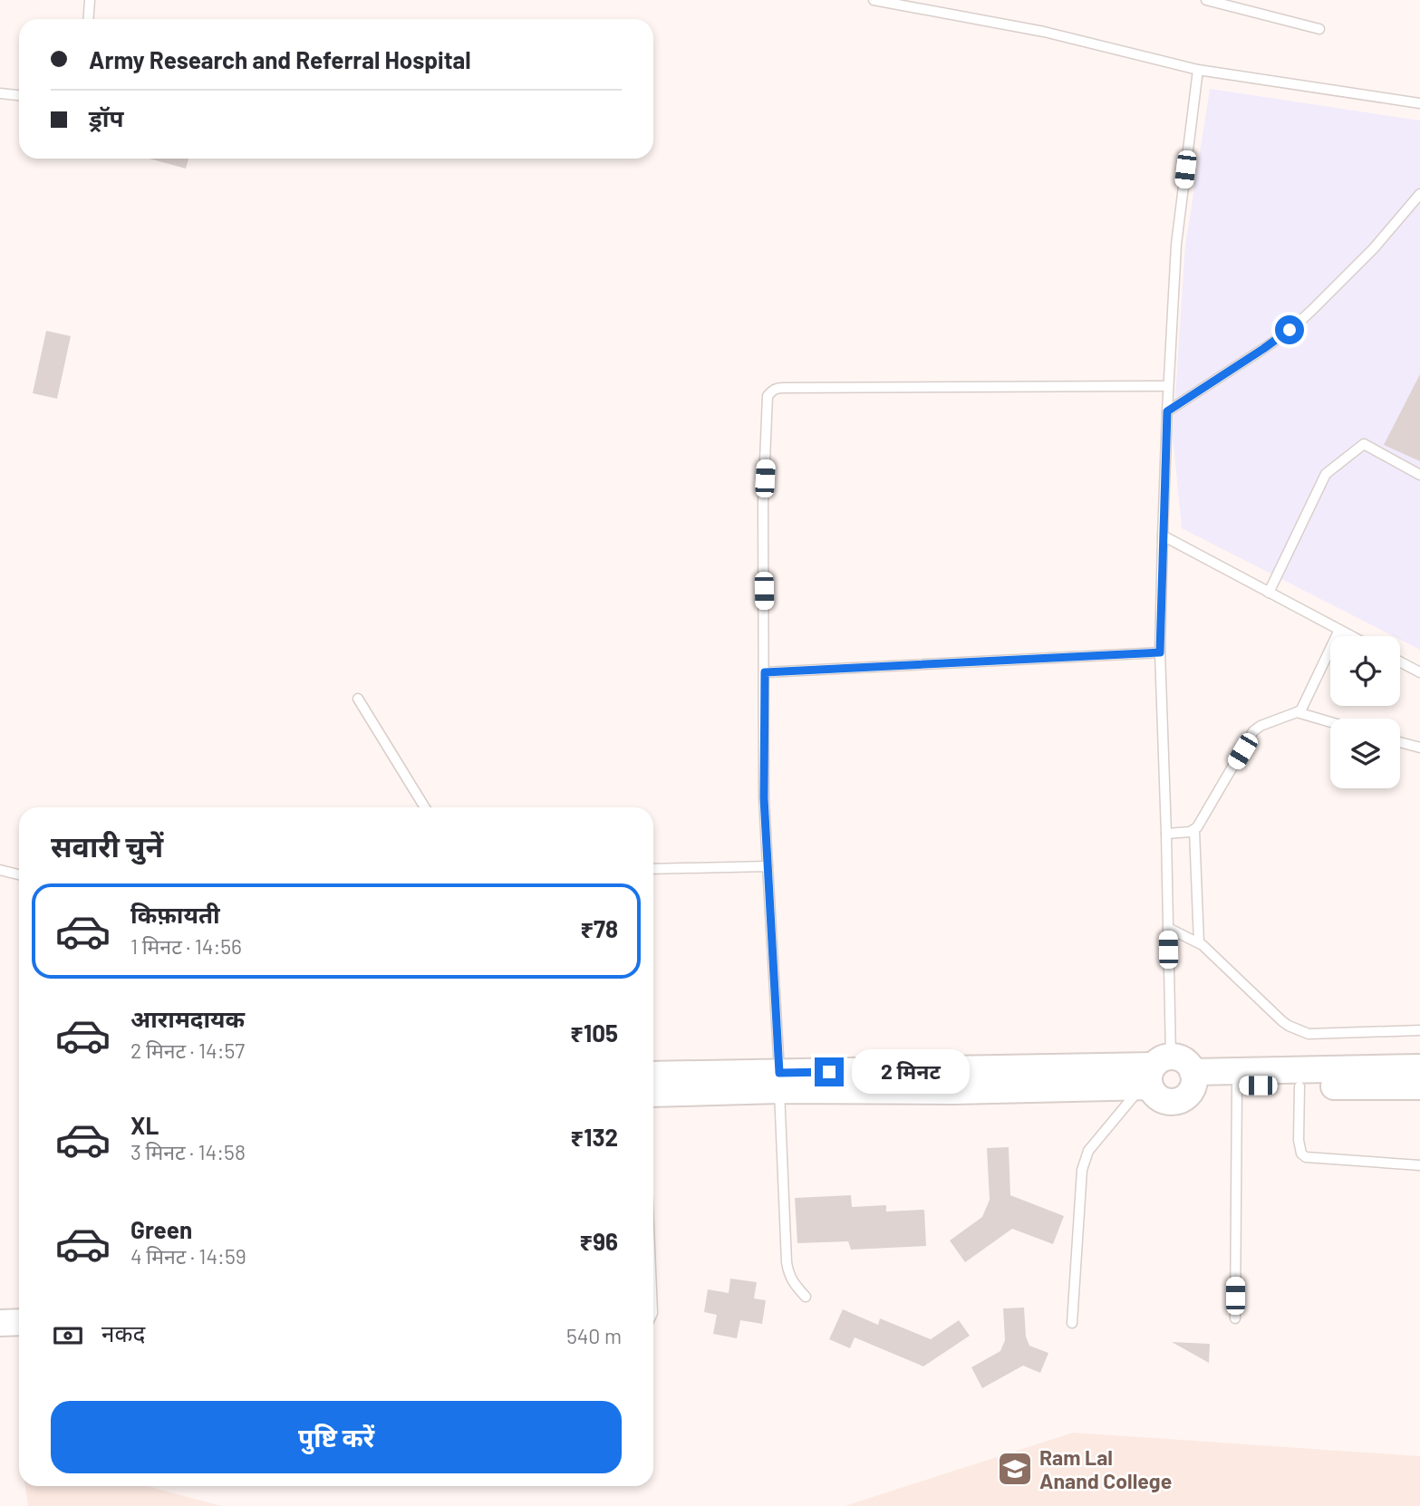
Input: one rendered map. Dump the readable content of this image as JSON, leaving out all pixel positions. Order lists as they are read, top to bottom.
{
  "places": {
    "school or university": ["Ram Lal Anand College"]
  },
  "page": {
    "banner": ["Army Research and Referral Hospital", "ड्रॉप"],
    "heading": "सवारी चुनें",
    "list": [
      {
        "name": "किफ़ायती",
        "note": "1 मिनट · 14:56",
        "value": "₹78"
      },
      {
        "name": "आरामदायक",
        "note": "2 मिनट · 14:57",
        "value": "₹105"
      },
      {
        "name": "XL",
        "note": "3 मिनट · 14:58",
        "value": "₹132"
      },
      {
        "name": "Green",
        "note": "4 मिनट · 14:59",
        "value": "₹96"
      }
    ],
    "bubble": "2 मिनट",
    "pay": ["नकद", "540 m"],
    "buttons": "पुष्टि करें"
  }
}
